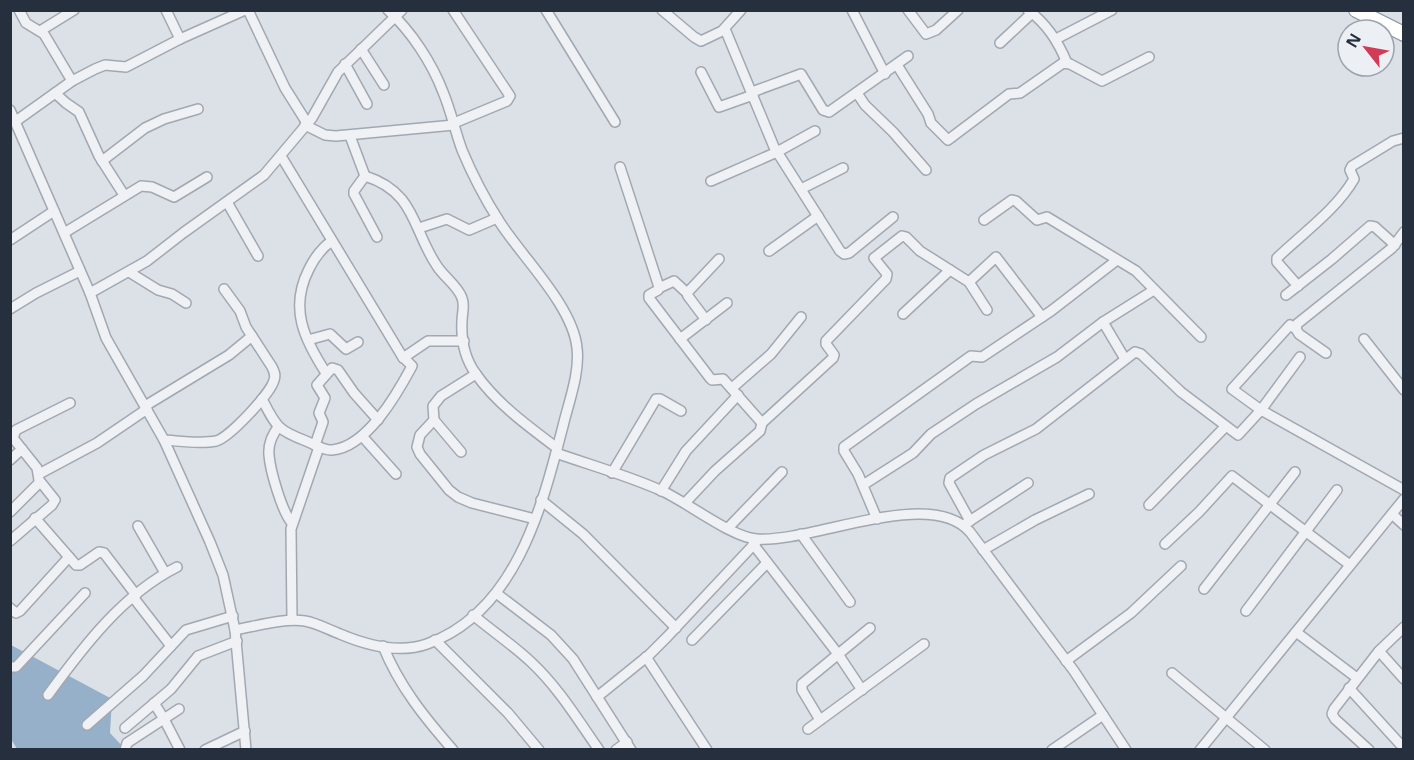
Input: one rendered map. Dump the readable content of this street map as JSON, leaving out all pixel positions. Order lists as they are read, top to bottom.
{
  "north": "top left"
}
